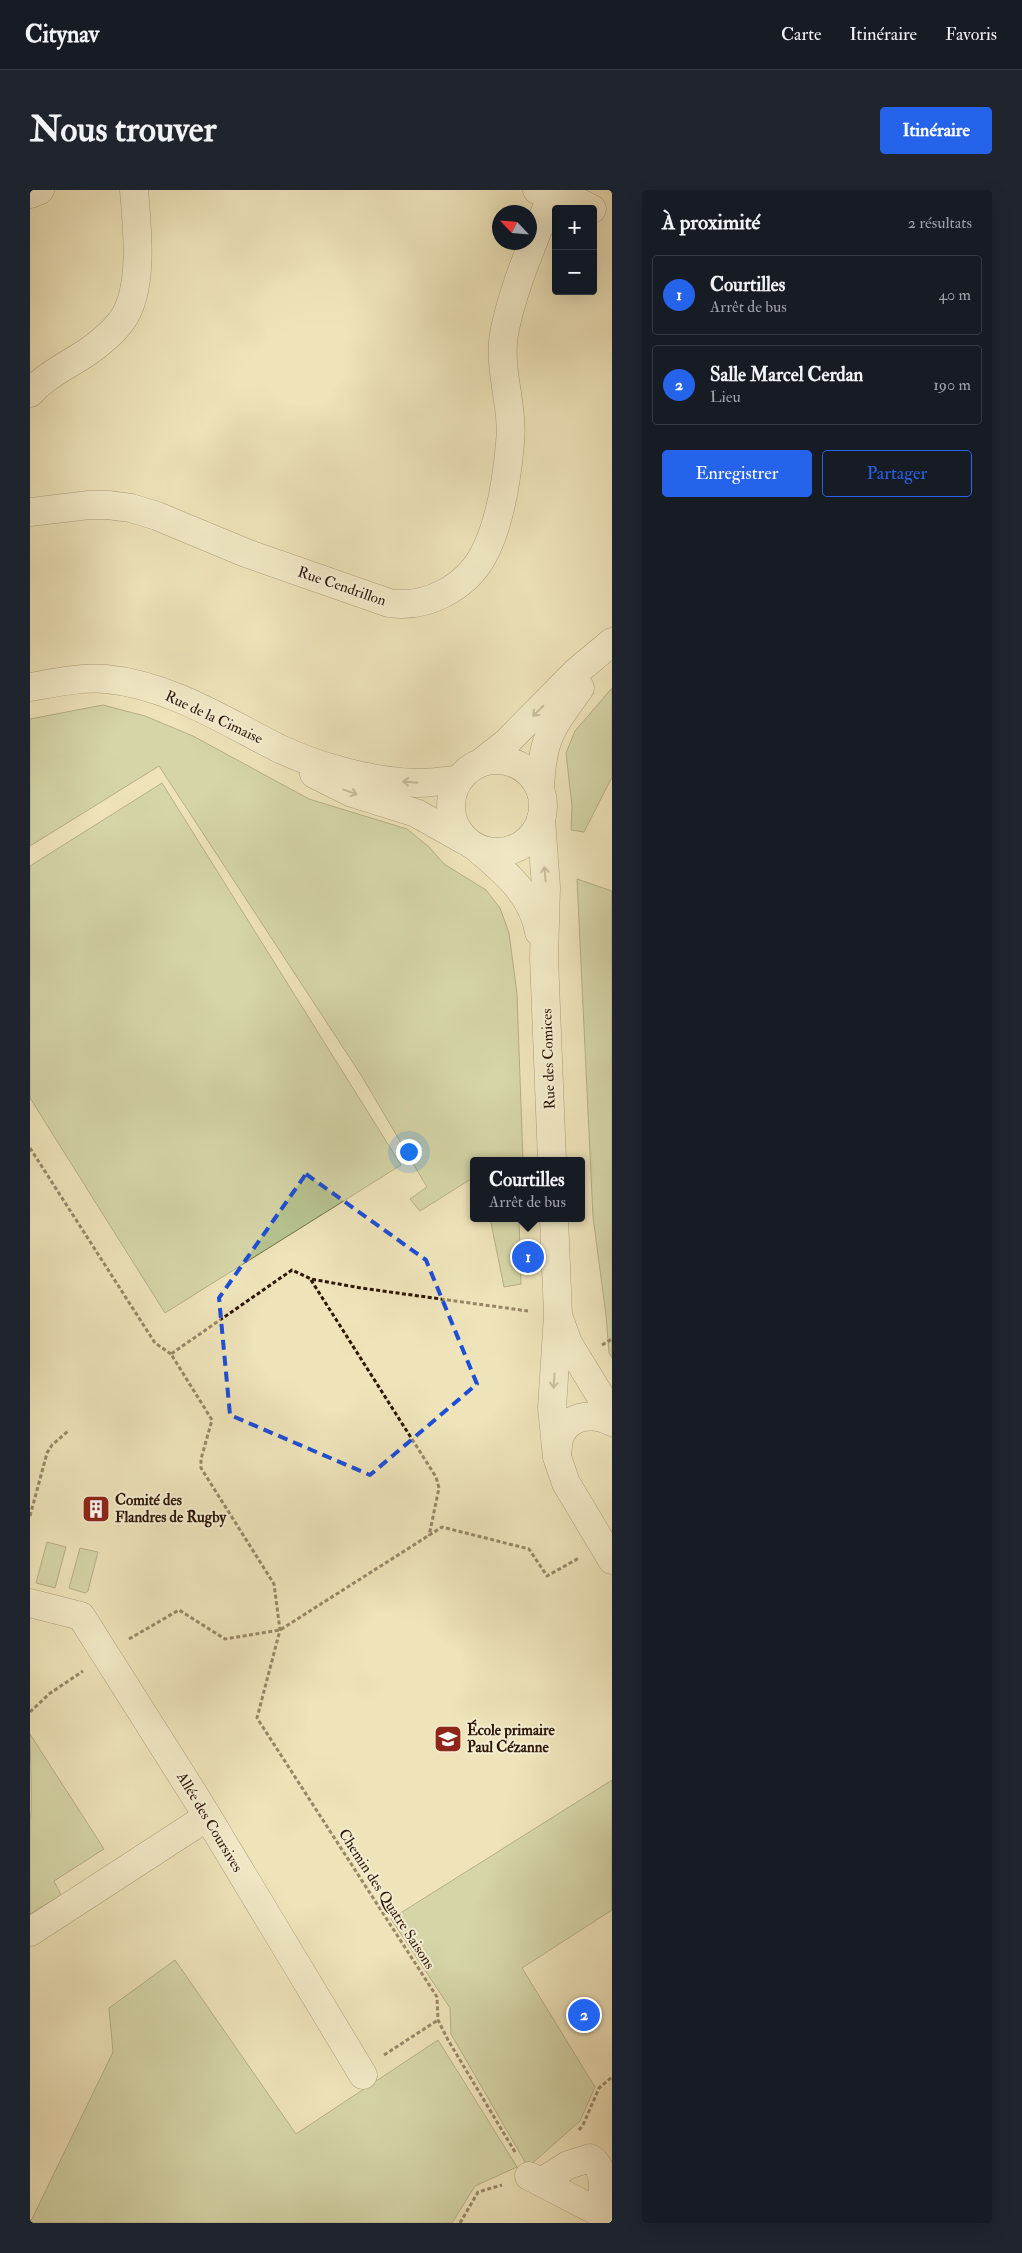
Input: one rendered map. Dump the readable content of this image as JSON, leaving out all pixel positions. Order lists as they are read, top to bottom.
{
  "streets": {
    "street": [
      "Rue Cendrillon",
      "Rue de la Cimaise",
      "Rue des Comices",
      "Allée des Coursives"
    ],
    "path": ["Chemin des Quatre Saisons"]
  },
  "crossings": [
    ["Rue de la Cimaise", "Rue des Comices"]
  ],
  "places": {
    "building": ["Comité des Flandres de Rugby"],
    "school or university": ["École primaire Paul Cézanne"]
  },
  "north": "top left",
  "page": {
    "header": "Citynav",
    "nav": ["Carte", "Itinéraire", "Favoris"],
    "buttons": [
      "Itinéraire",
      ["Enregistrer", "Partager"]
    ],
    "title": "Nous trouver",
    "heading": ["À proximité", "2 résultats"],
    "map_buttons": ["+", "−"],
    "list": [
      {
        "mark": "1",
        "name": "Courtilles",
        "note": "Arrêt de bus",
        "value": "40 m"
      },
      {
        "mark": "2",
        "name": "Salle Marcel Cerdan",
        "note": "Lieu",
        "value": "190 m"
      }
    ],
    "popup": ["Courtilles", "Arrêt de bus"],
    "pins": ["1", "2"]
  }
}
